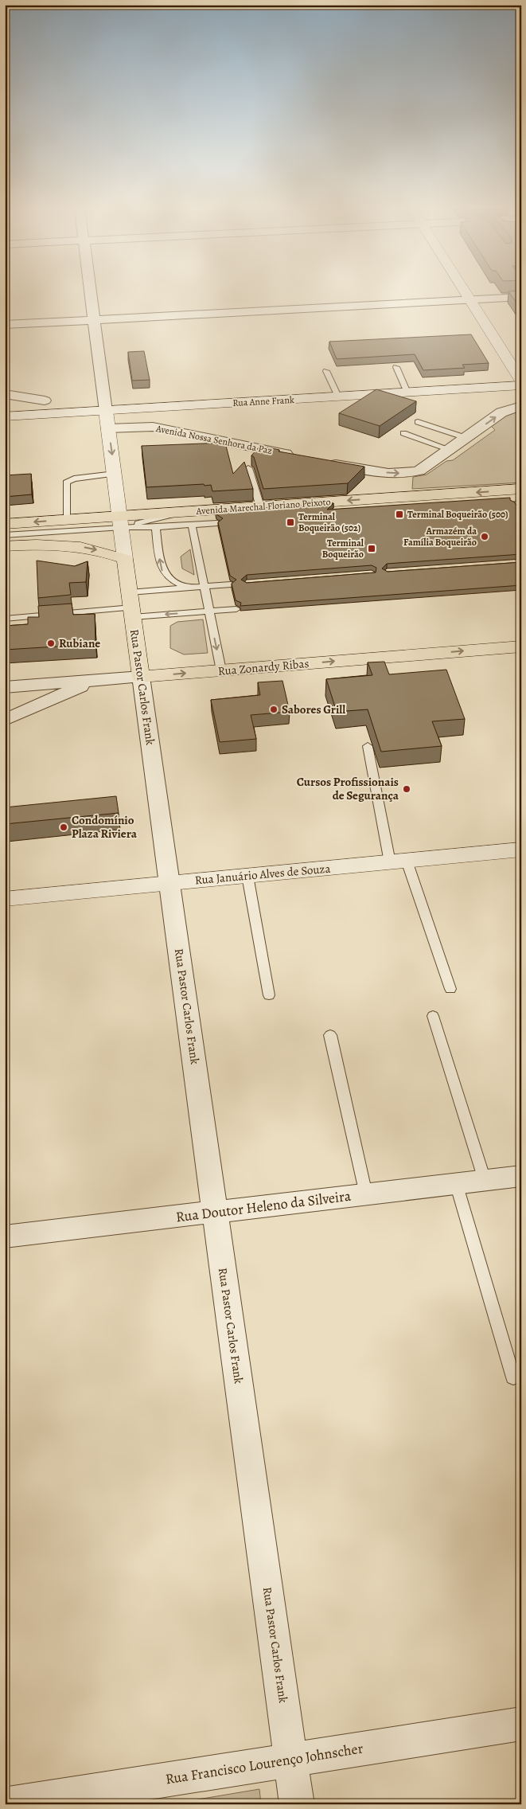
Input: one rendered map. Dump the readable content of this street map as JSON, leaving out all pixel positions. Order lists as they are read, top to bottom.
{
  "streets": {
    "main road": ["Avenida Marechal Floriano Peixoto", "Rua Zonardy Ribas", "Rua Pastor Carlos Frank"],
    "street": [
      "Rua Anne Frank",
      "Avenida Nossa Senhora da Paz",
      "Rua Januário Alves de Souza",
      "Rua Doutor Heleno da Silveira",
      "Rua Francisco Lourenço Johnscher"
    ]
  },
  "crossings": [
    ["Rua Anne Frank", "Rua Pastor Carlos Frank"],
    ["Avenida Nossa Senhora da Paz", "Rua Pastor Carlos Frank"],
    ["Avenida Marechal Floriano Peixoto", "Rua Pastor Carlos Frank"],
    ["Rua Zonardy Ribas", "Rua Pastor Carlos Frank"],
    ["Rua Pastor Carlos Frank", "Rua Januário Alves de Souza"],
    ["Rua Pastor Carlos Frank", "Rua Doutor Heleno da Silveira"],
    ["Rua Pastor Carlos Frank", "Rua Francisco Lourenço Johnscher"]
  ],
  "one_way": ["Avenida Marechal Floriano Peixoto", "Rua Zonardy Ribas"],
  "places": {
    "transit": ["Terminal Boqueirão (500)", "Terminal Boqueirão (502)", "Terminal Boqueirão"],
    "other": [
      "Armazém da Família Boqueirão",
      "Rubiane",
      "Sabores Grill",
      "Cursos Profissionais de Segurança",
      "Condomínio Plaza Riviera"
    ]
  }
}
